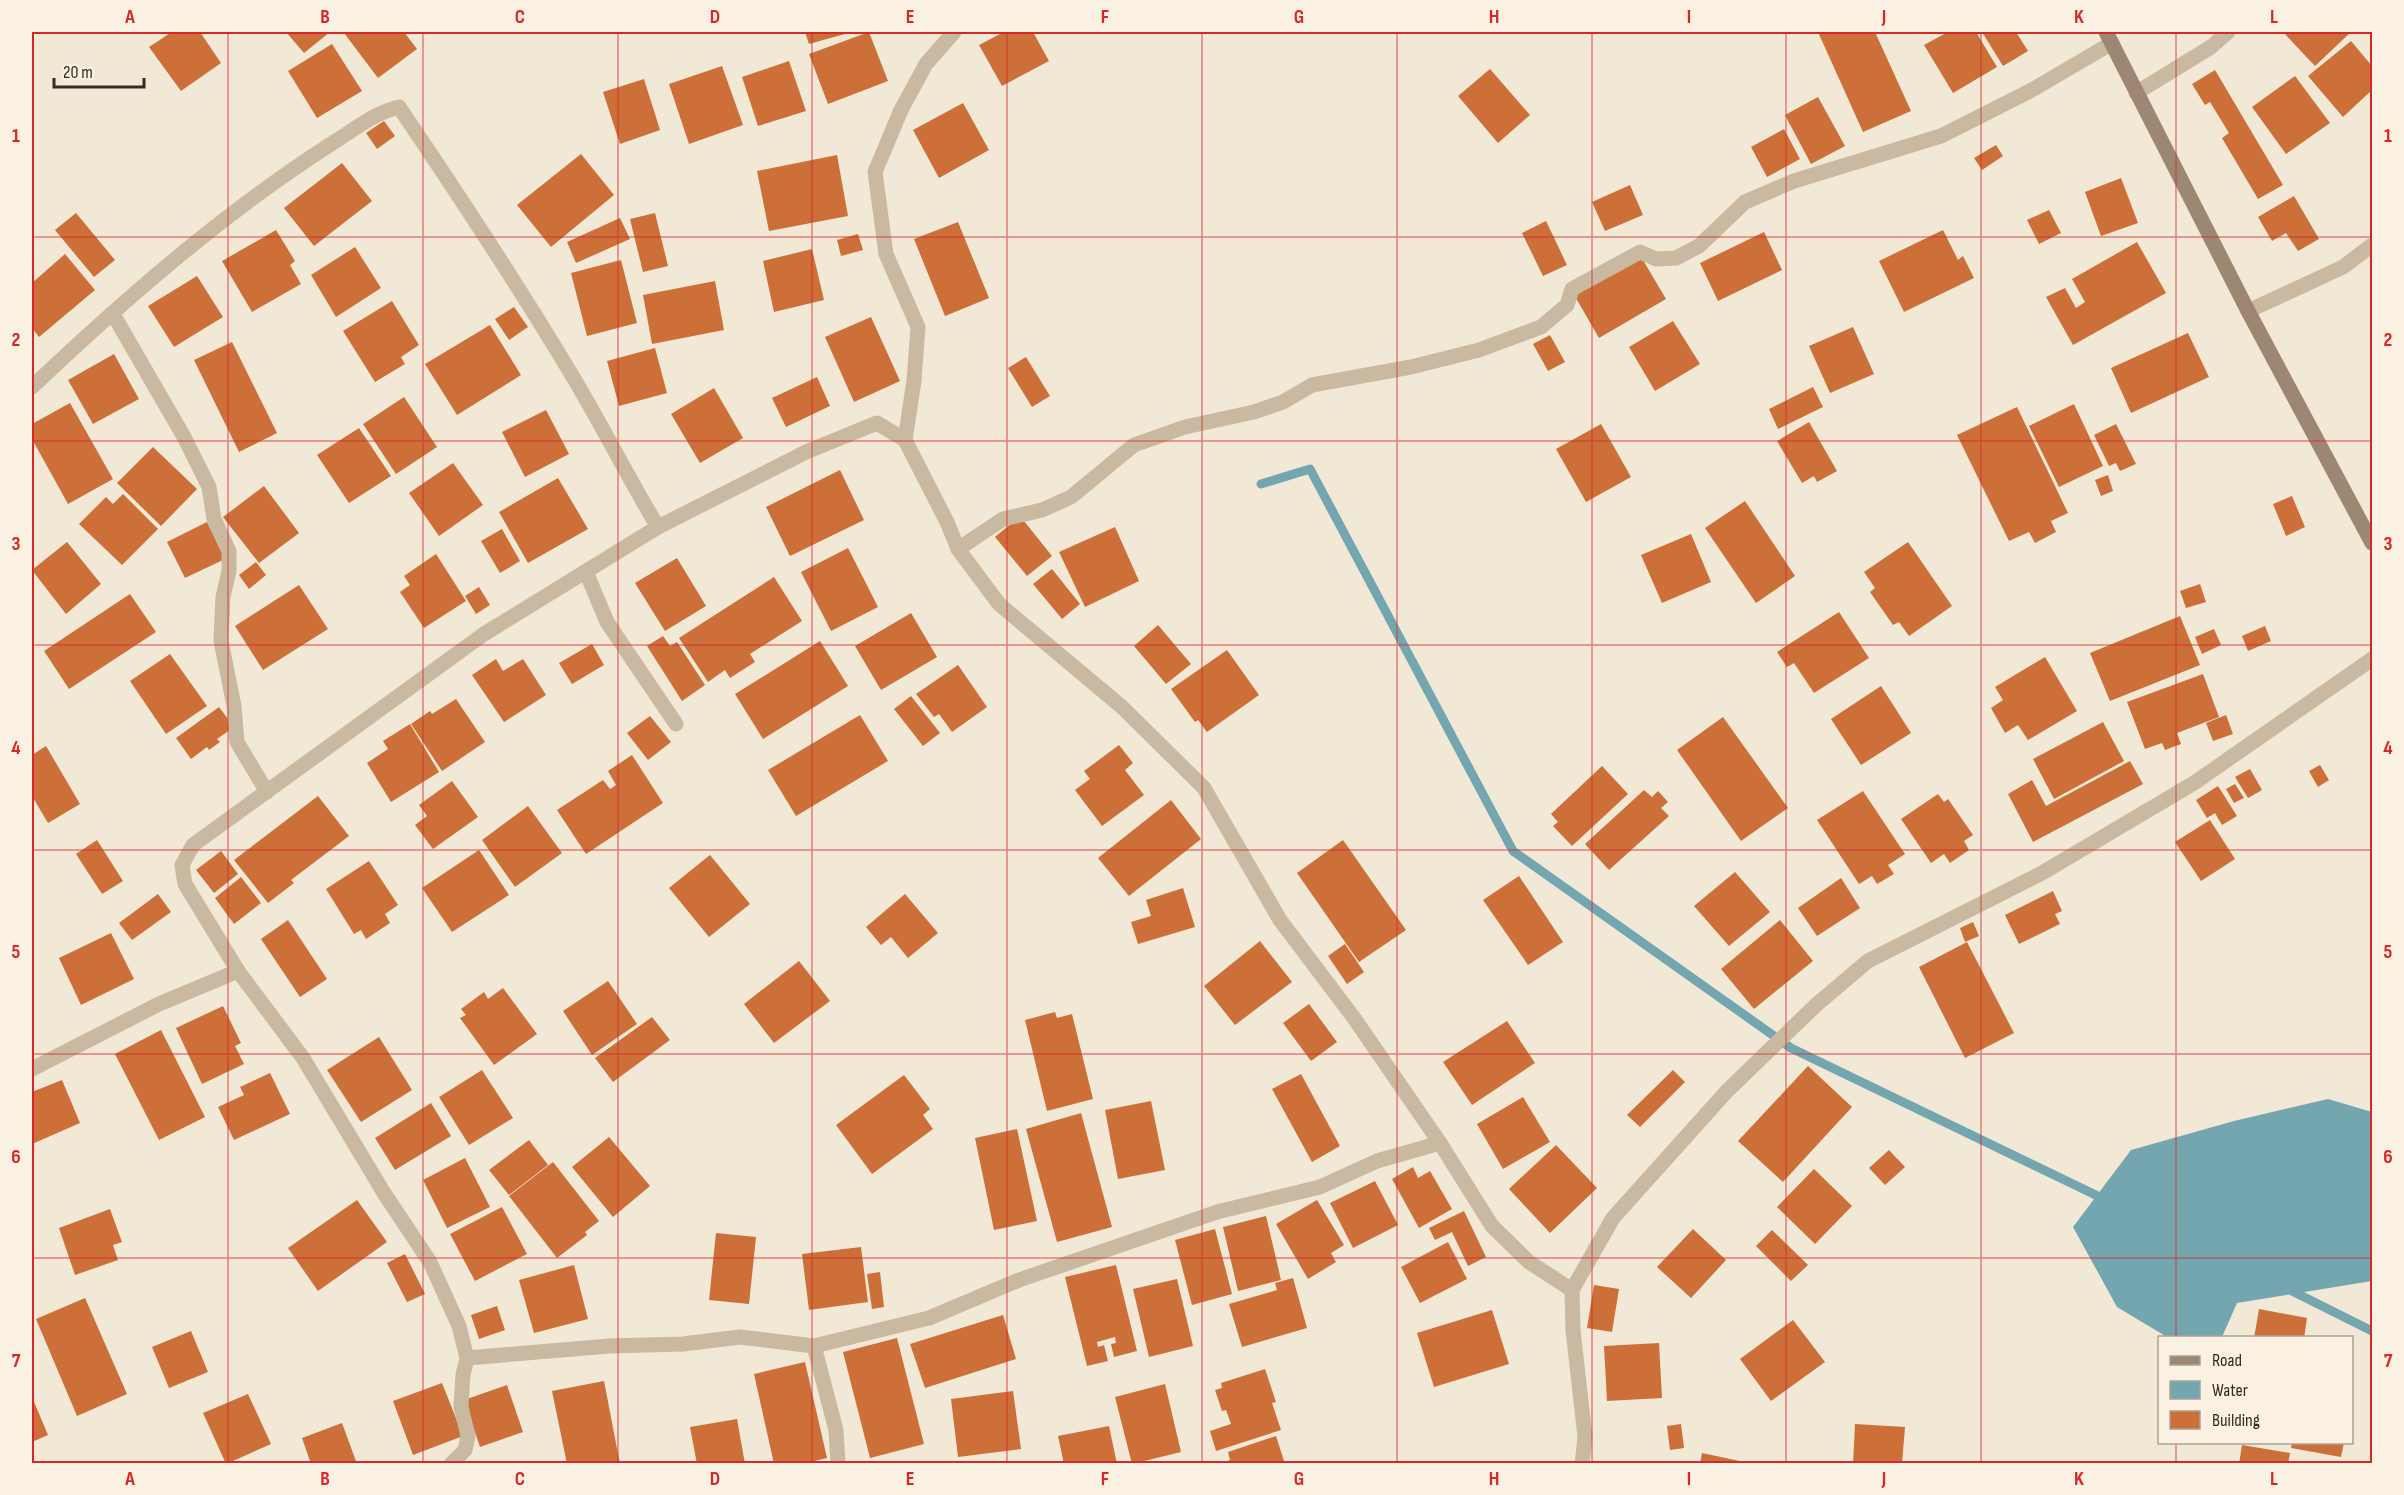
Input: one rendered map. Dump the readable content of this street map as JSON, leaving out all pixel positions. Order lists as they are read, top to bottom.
{
  "legend": ["Road", "Water", "Building"],
  "scale_bar": "20 m",
  "grid": {
    "columns": [
      "A",
      "B",
      "C",
      "D",
      "E",
      "F",
      "G",
      "H",
      "I",
      "J",
      "K",
      "L"
    ],
    "rows": [
      "1",
      "2",
      "3",
      "4",
      "5",
      "6",
      "7"
    ]
  }
}
